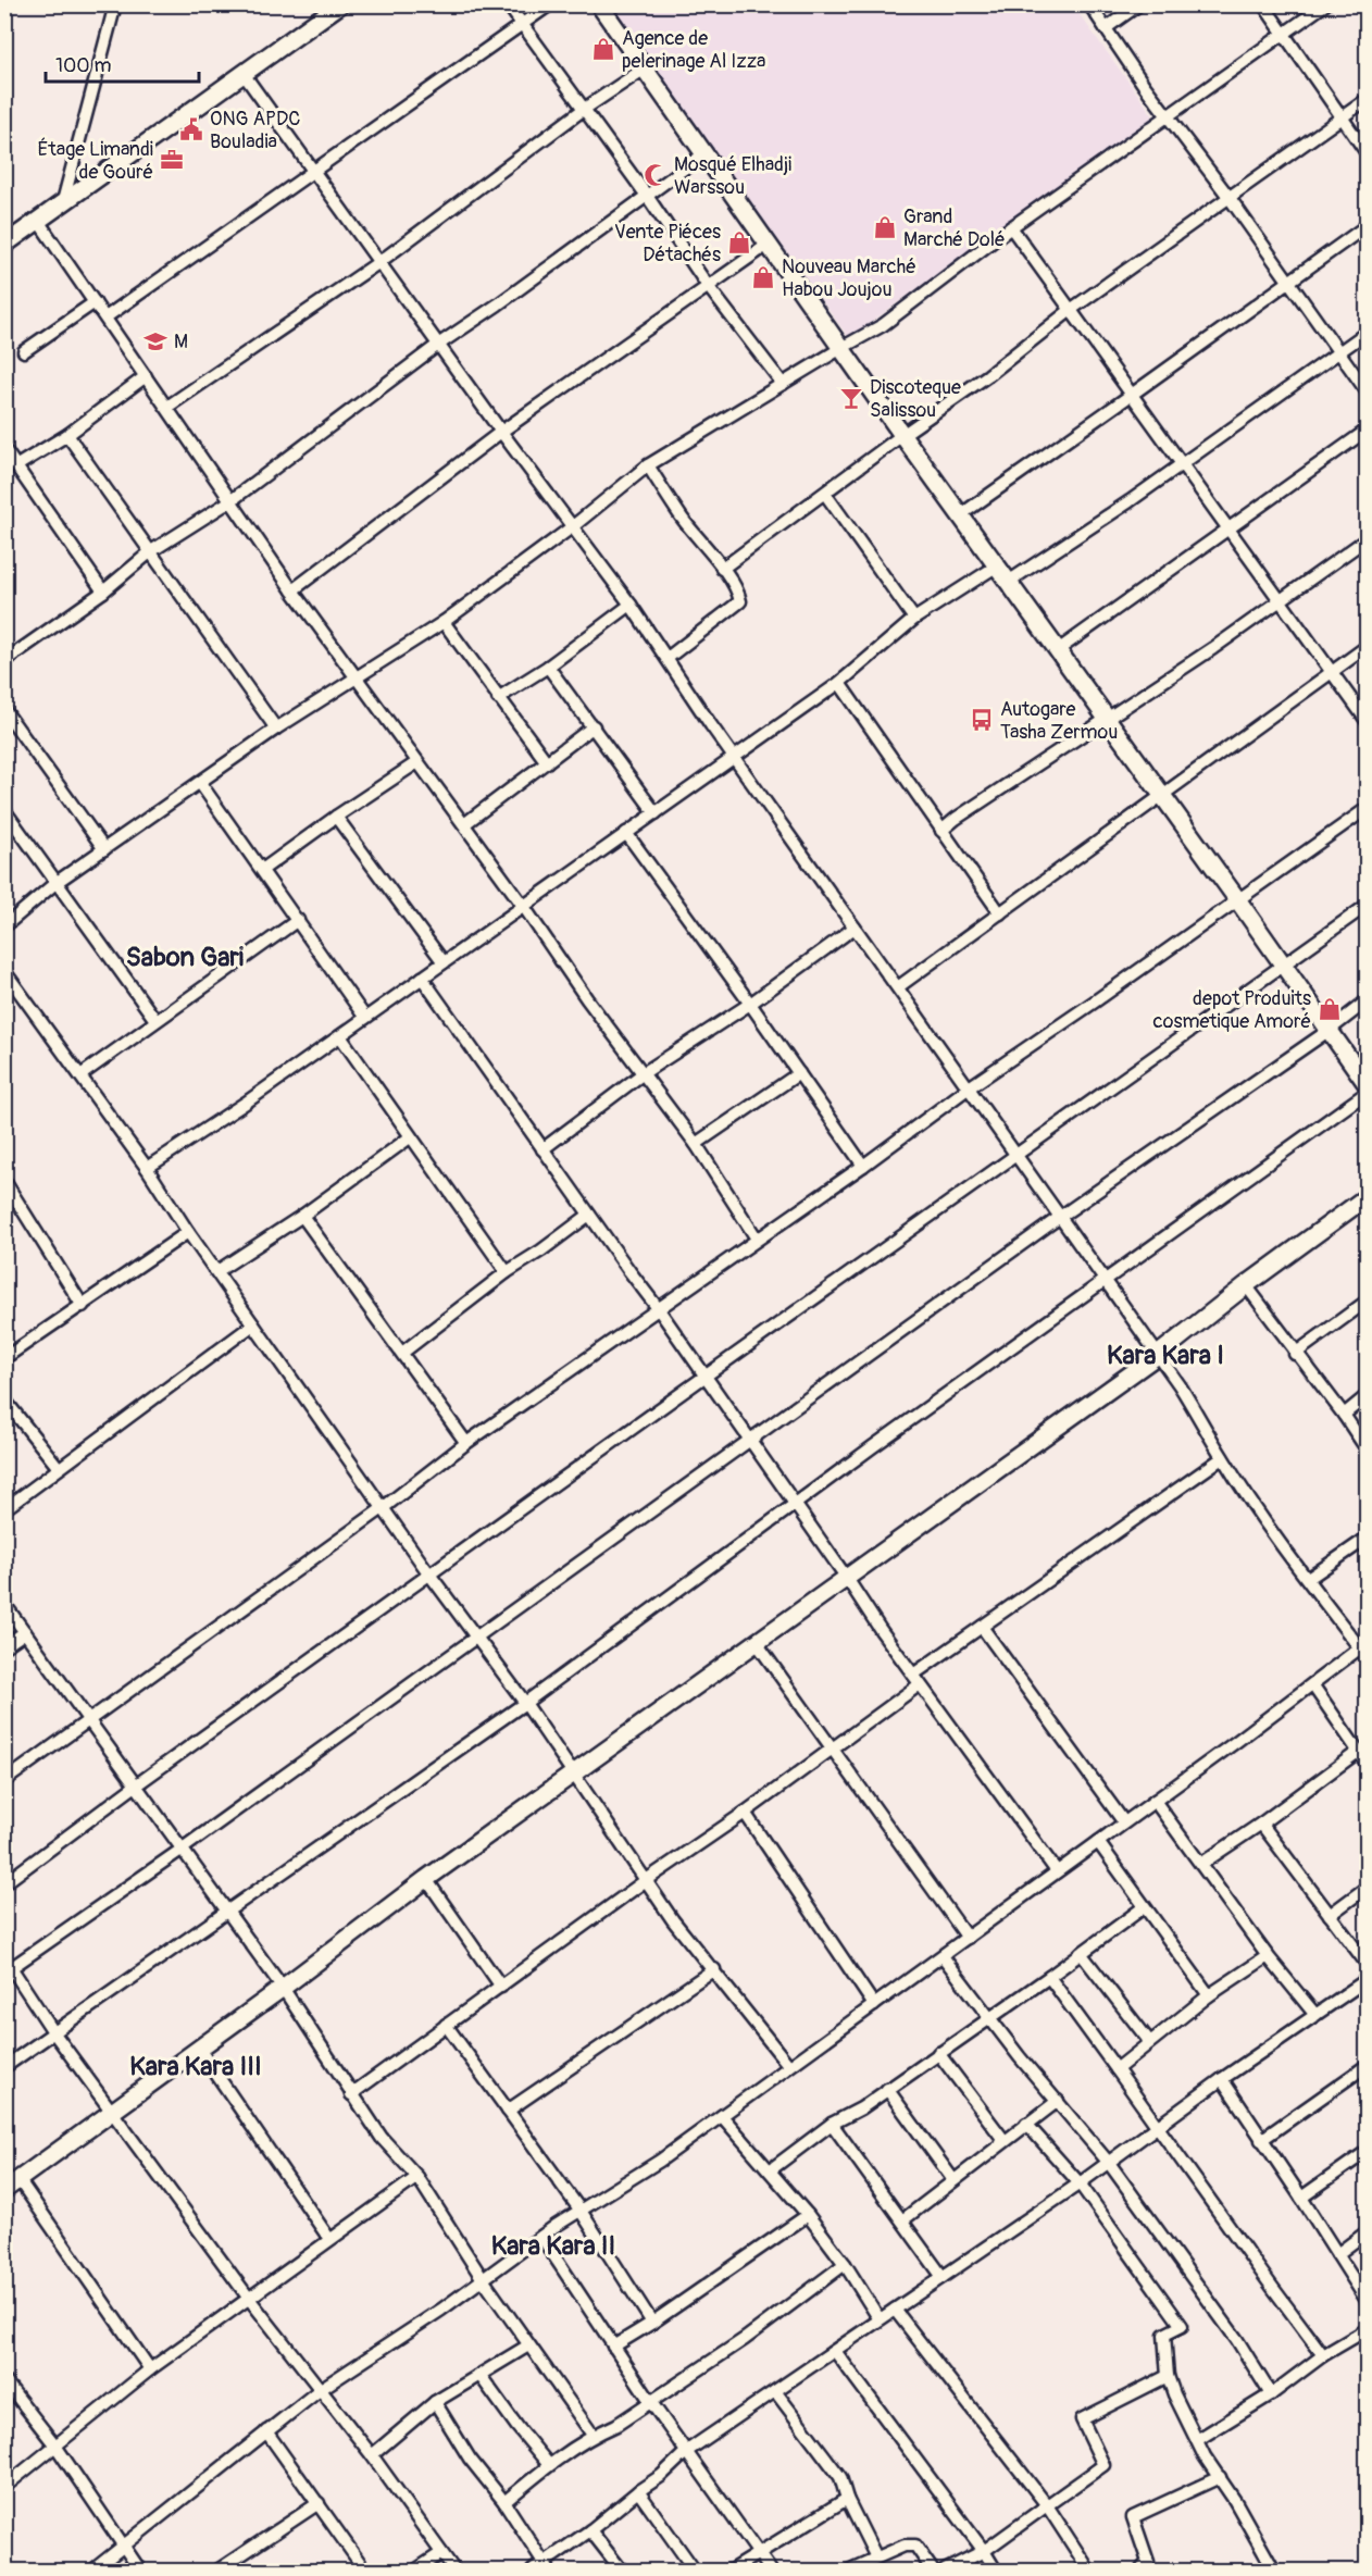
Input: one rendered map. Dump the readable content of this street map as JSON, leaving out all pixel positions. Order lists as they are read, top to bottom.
{
  "districts": [
    "Sabon Gari",
    "Kara Kara I",
    "Kara Kara III",
    "Kara Kara II"
  ],
  "places": {
    "shop": [
      "Agence de pelerinage Al Izza",
      "Grand Marché Dolé",
      "Vente Piéces Détachés",
      "Nouveau Marché Habou Joujou",
      "depot Produits cosmetique Amoré"
    ],
    "public building": ["ONG APDC Bouladia"],
    "office": ["Étage Limandi de Gouré"],
    "mosque": ["Mosqué Elhadji Warssou"],
    "school or university": ["M"],
    "bar": ["Discoteque Salissou"],
    "bus stop": ["Autogare Tasha Zermou"]
  },
  "scale_bar": "100 m"
}
